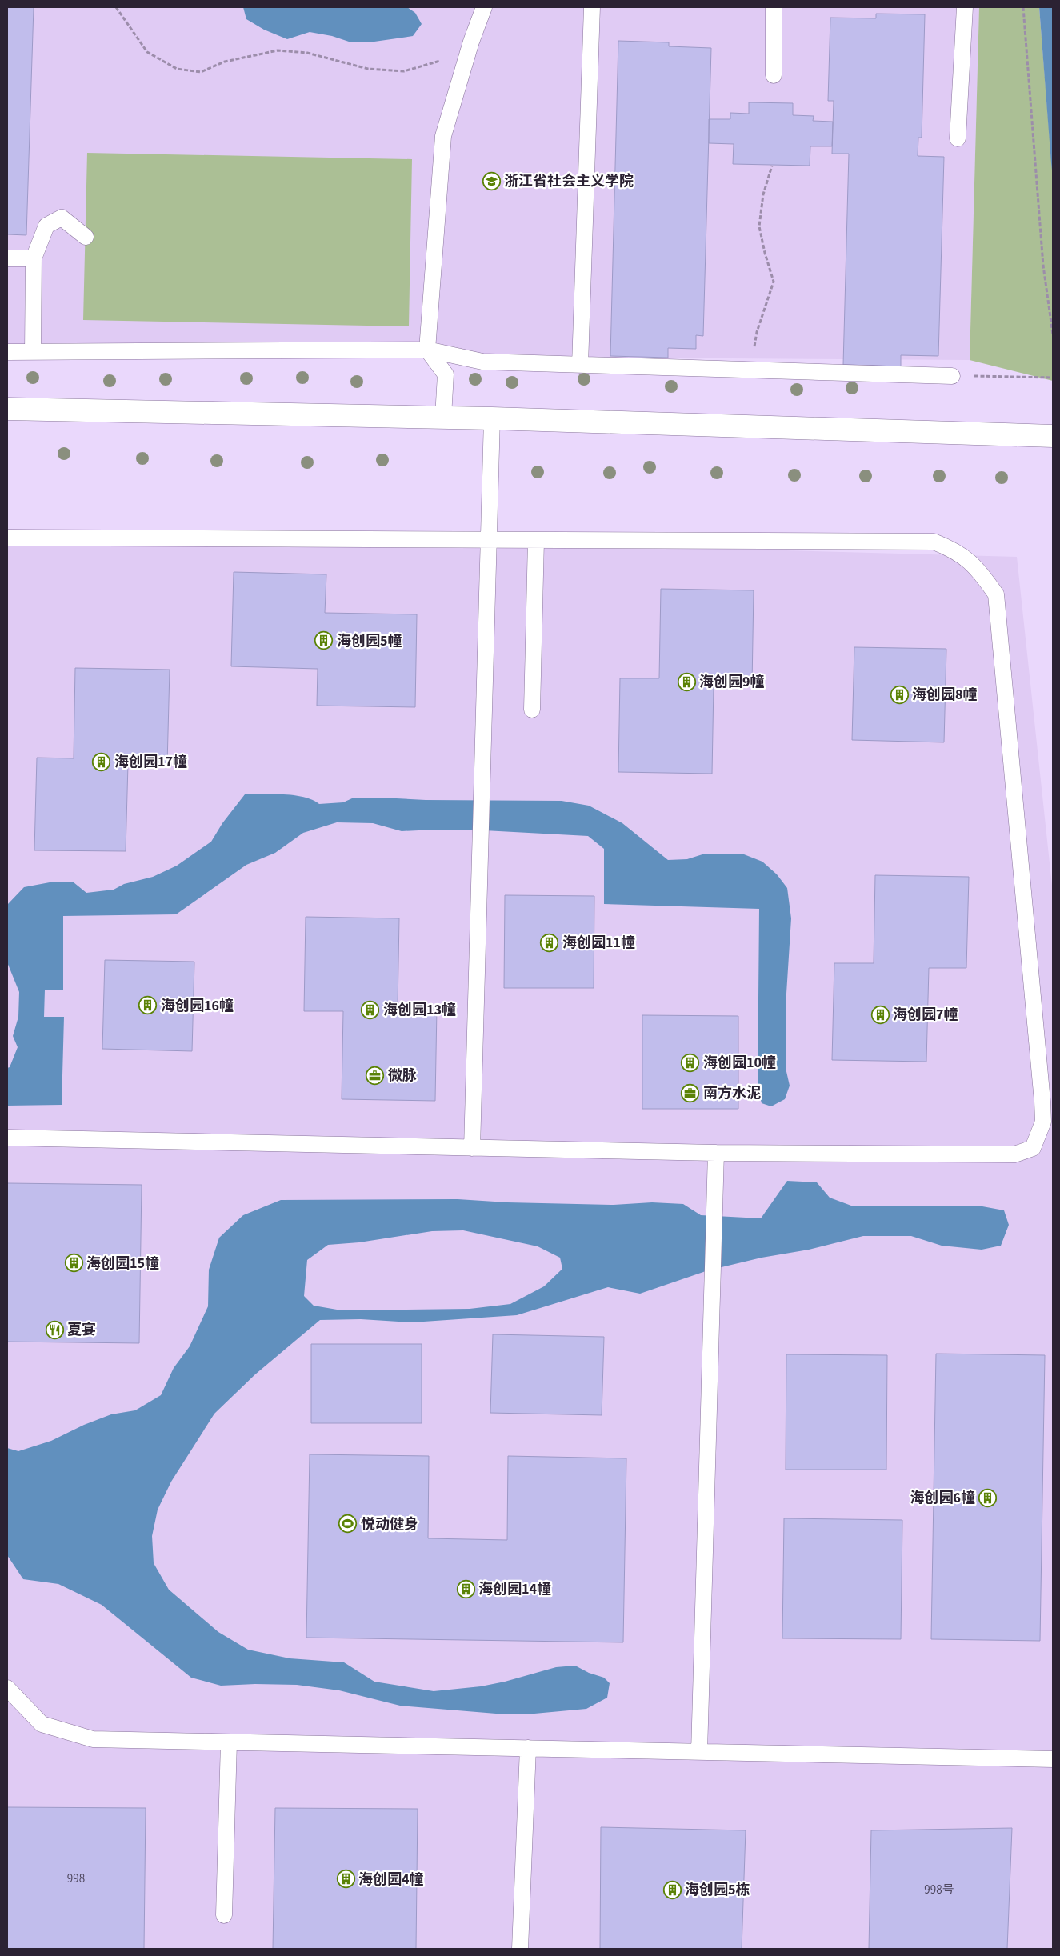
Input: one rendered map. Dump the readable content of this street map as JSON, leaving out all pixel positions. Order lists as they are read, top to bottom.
{
  "places": {
    "school or university": ["浙江省社会主义学院"],
    "building": [
      "海创园5幢",
      "海创园9幢",
      "海创园8幢",
      "海创园17幢",
      "海创园11幢",
      "海创园16幢",
      "海创园13幢",
      "海创园7幢",
      "海创园10幢",
      "海创园15幢",
      "海创园6幢",
      "海创园14幢",
      "海创园4幢",
      "海创园5栋"
    ],
    "office": ["微脉", "南方水泥"],
    "restaurant": ["夏宴"],
    "sports": ["悦动健身"]
  },
  "house_numbers": ["998", "998号"]
}
